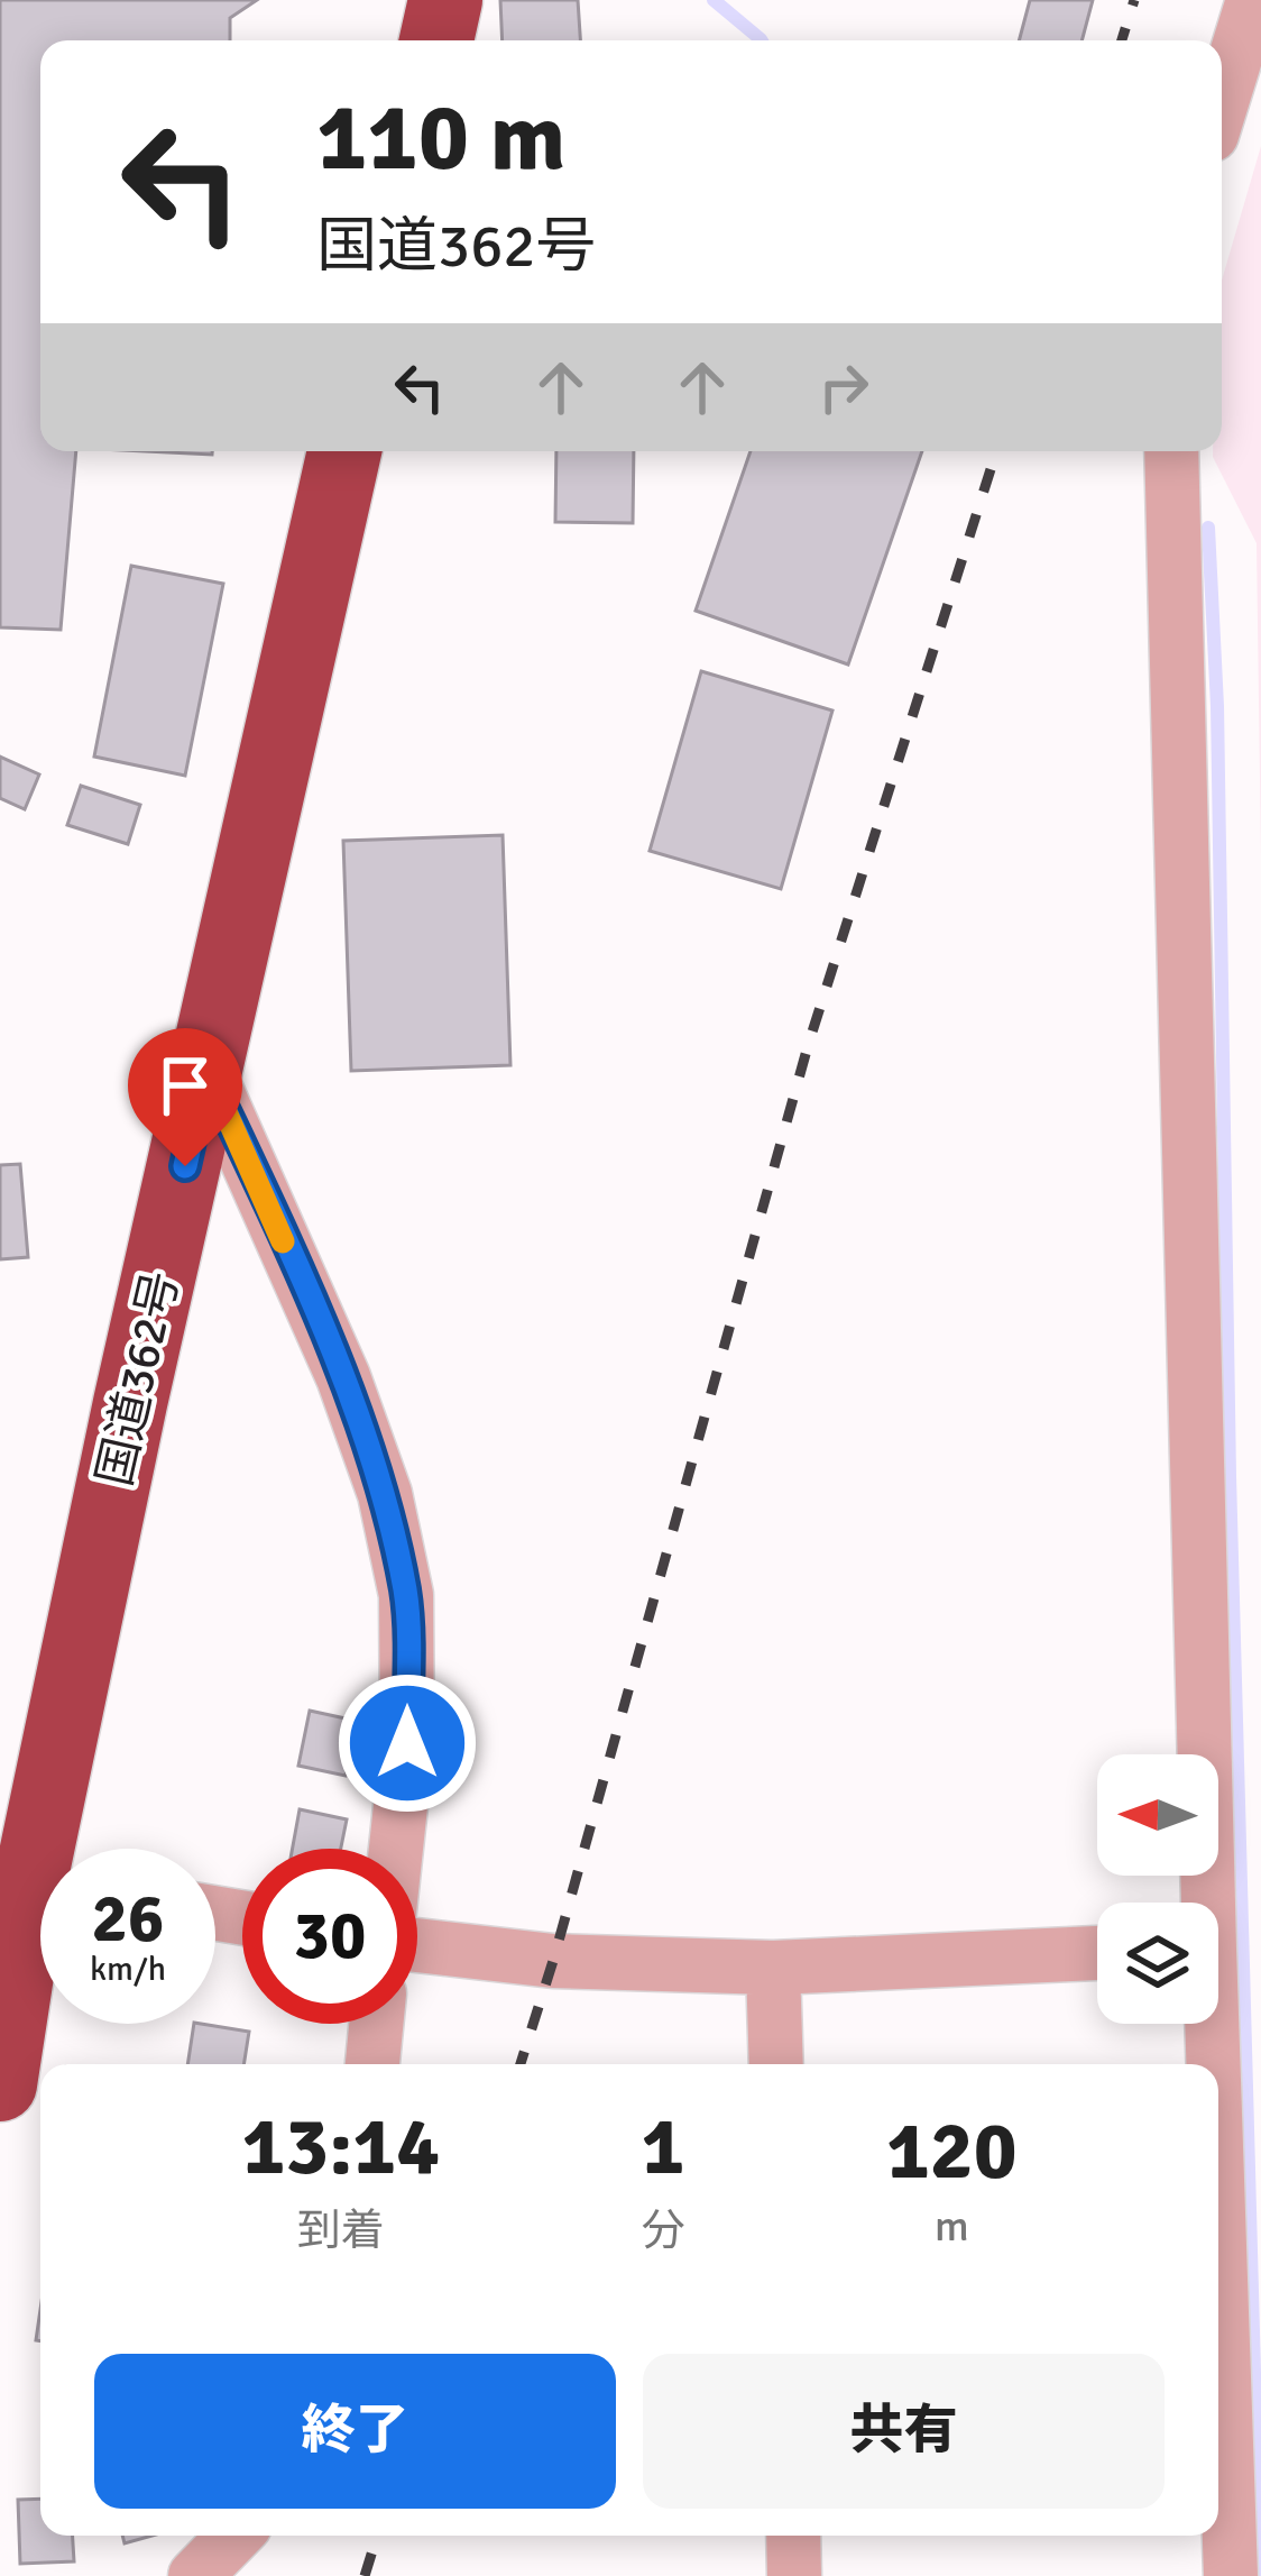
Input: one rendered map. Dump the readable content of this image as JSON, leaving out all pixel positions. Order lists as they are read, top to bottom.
{
  "streets": {
    "highway": ["国道362号"]
  },
  "north": "left",
  "page": {
    "turn": ["110 m", "国道362号"],
    "speed": "26 km/h",
    "limit": "30",
    "eta": [
      "13:14",
      "到着",
      "1",
      "分",
      "120",
      "m"
    ],
    "buttons": ["終了", "共有"]
  }
}
